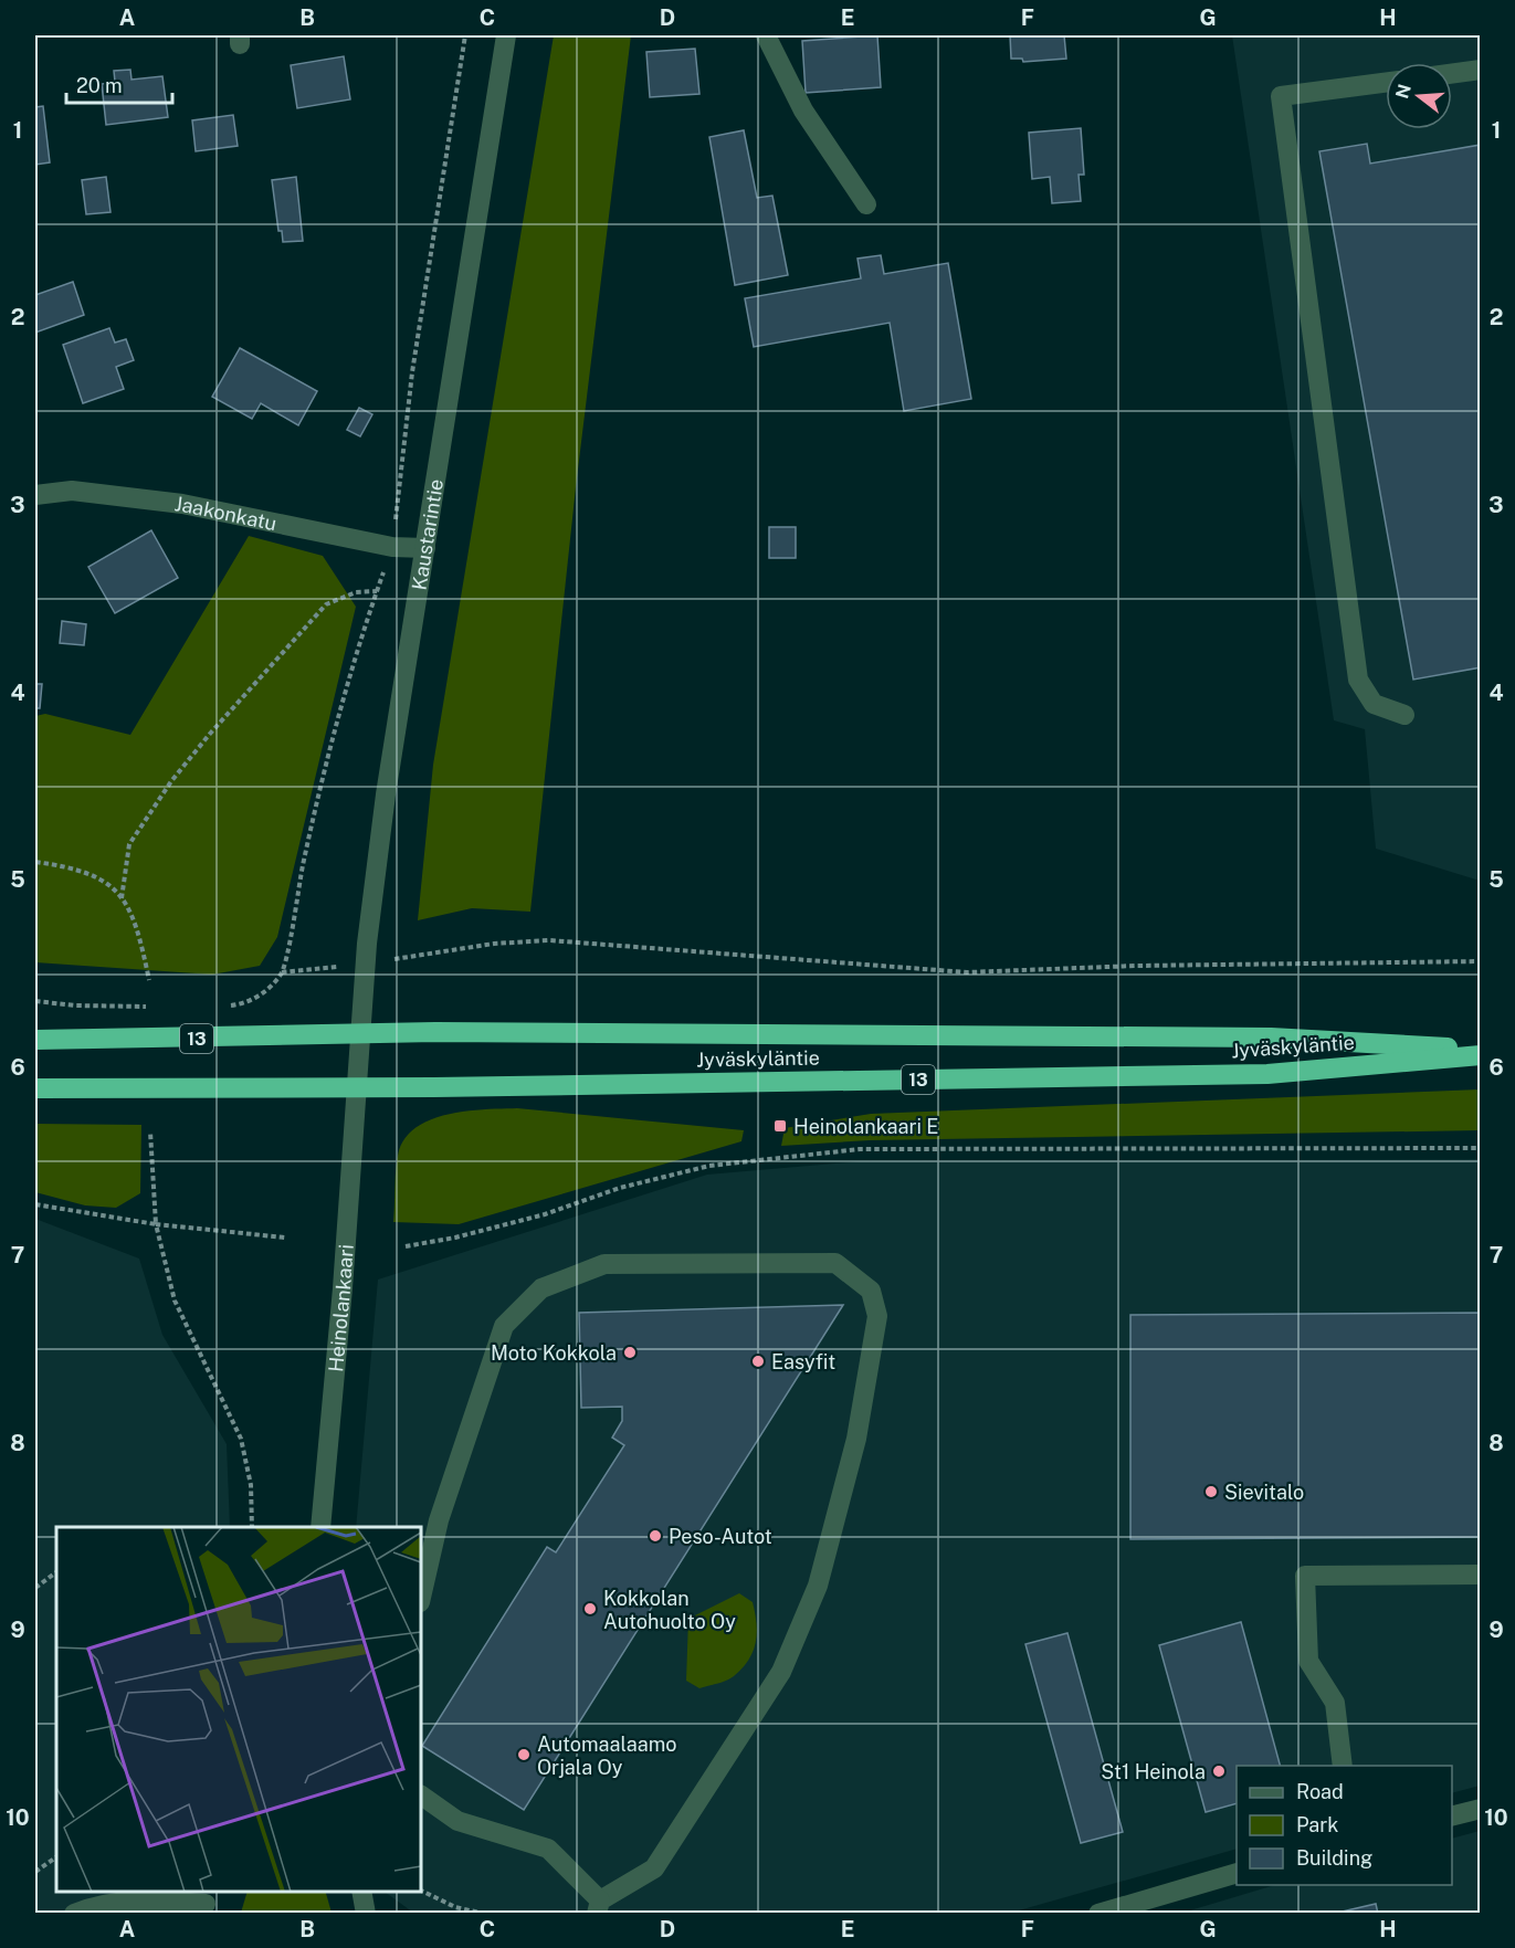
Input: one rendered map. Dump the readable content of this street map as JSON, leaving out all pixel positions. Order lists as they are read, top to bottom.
{
  "streets": {
    "highway": ["13", "Jyväskyläntie"],
    "street": ["Jaakonkatu", "Kaustarintie", "Heinolankaari"]
  },
  "crossings": [
    ["Jaakonkatu", "Kaustarintie"],
    ["Kaustarintie", "Jyväskyläntie"],
    ["Kaustarintie", "Heinolankaari"],
    ["Jyväskyläntie", "Heinolankaari"]
  ],
  "places": {
    "transit": ["Heinolankaari E"],
    "other": [
      "Moto Kokkola",
      "Easyfit",
      "Sievitalo",
      "Peso-Autot",
      "Kokkolan Autohuolto Oy",
      "Automaalaamo Orjala Oy",
      "St1 Heinola"
    ]
  },
  "legend": ["Road", "Park", "Building"],
  "scale_bar": "20 m",
  "north": "left",
  "grid": {
    "columns": [
      "A",
      "B",
      "C",
      "D",
      "E",
      "F",
      "G",
      "H"
    ],
    "rows": [
      "1",
      "2",
      "3",
      "4",
      "5",
      "6",
      "7",
      "8",
      "9",
      "10"
    ]
  }
}
